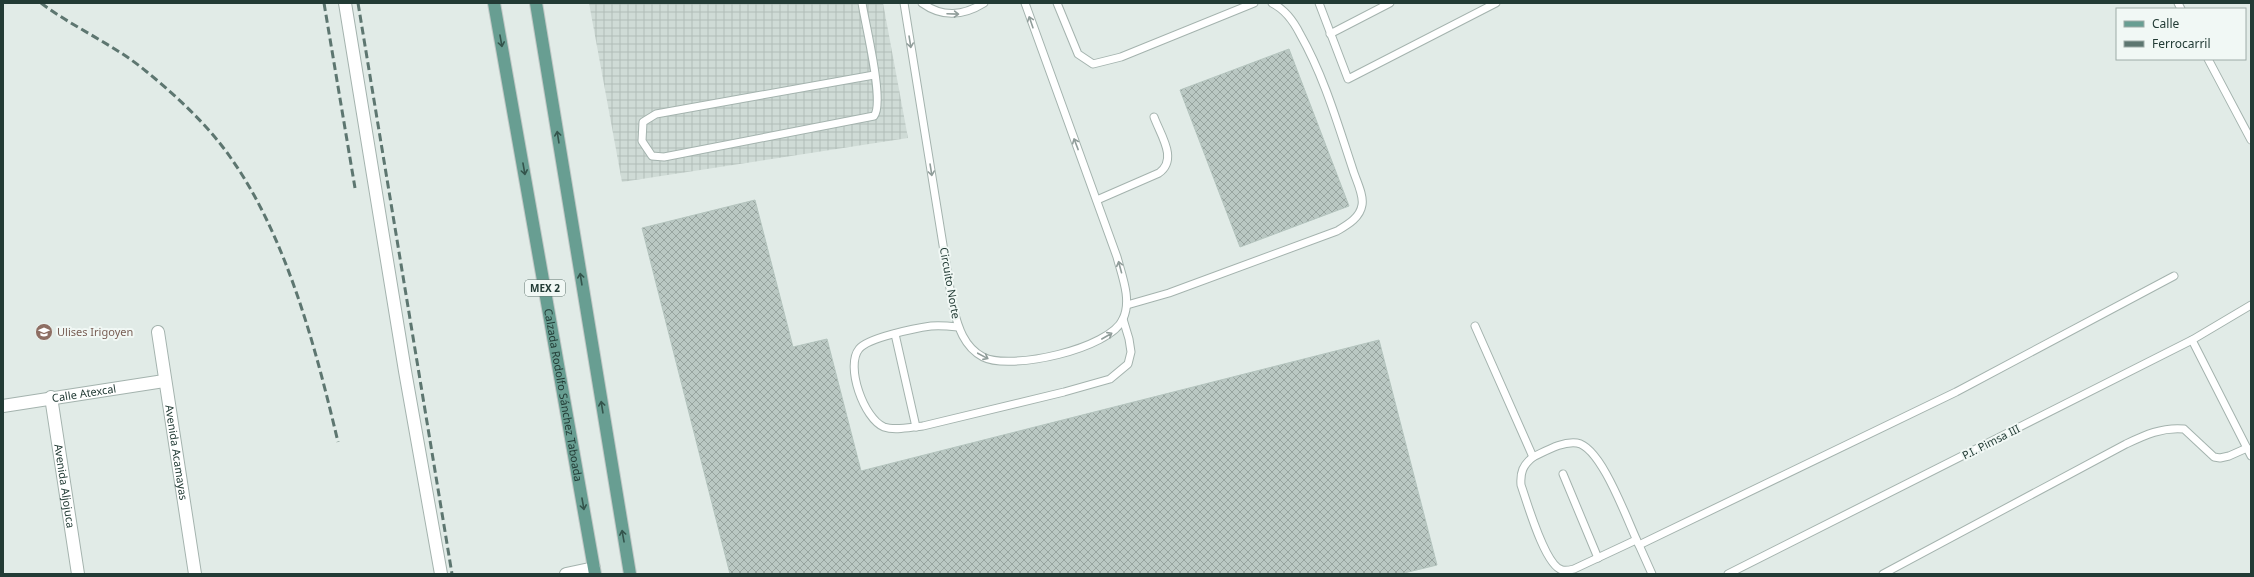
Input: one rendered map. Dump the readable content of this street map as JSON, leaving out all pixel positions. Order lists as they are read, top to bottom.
{
  "streets": {
    "main road": ["MEX 2", "Calzada Rodolfo Sánchez Taboada"],
    "street": ["Calle Atexcal", "Avenida Acamayas", "Avenida Aljojuca"],
    "lane": ["Circuito Norte", "P.I. Pimsa III"]
  },
  "crossings": [
    ["Calle Atexcal", "Avenida Acamayas"],
    ["Calle Atexcal", "Avenida Aljojuca"]
  ],
  "places": {
    "school or university": ["Ulises Irigoyen"]
  },
  "legend": ["Calle", "Ferrocarril"]
}
